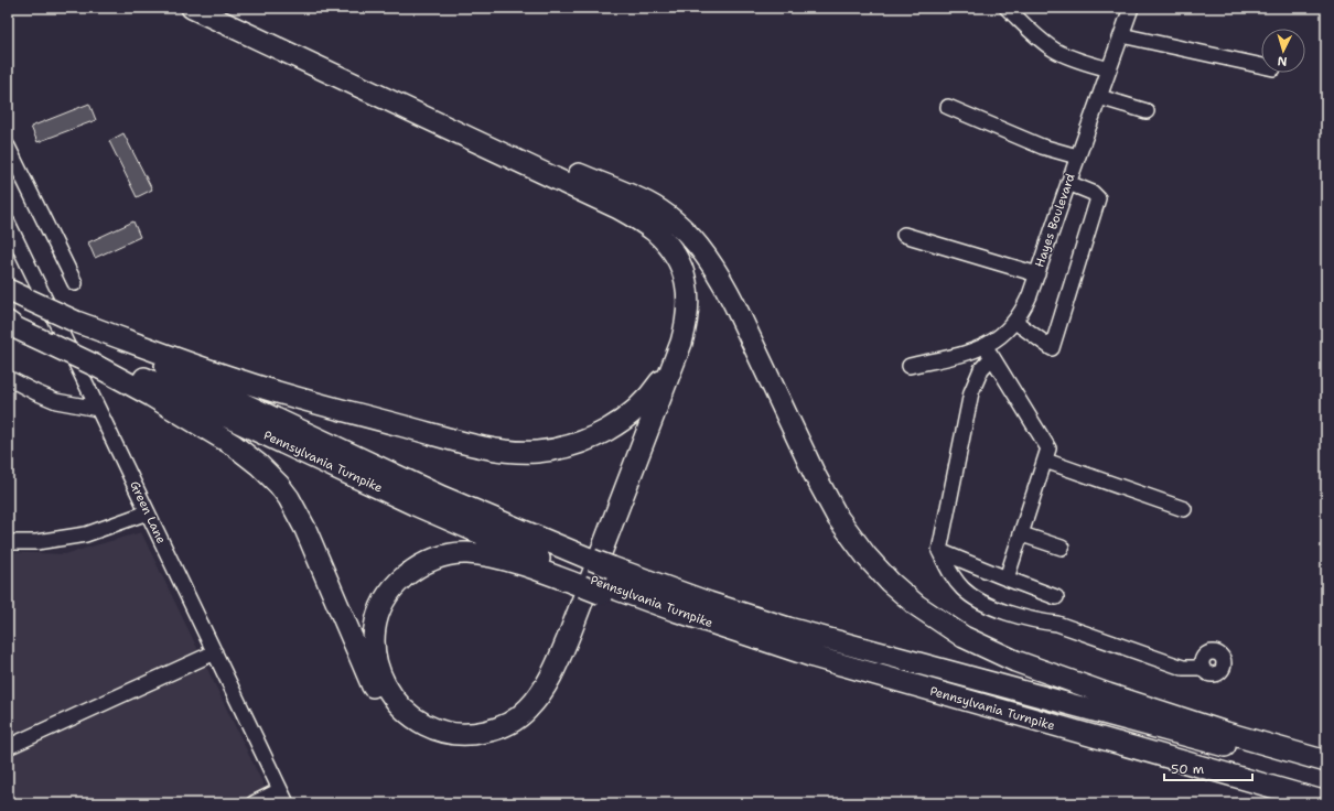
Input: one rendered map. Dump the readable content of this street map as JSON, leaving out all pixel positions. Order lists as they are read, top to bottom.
{
  "streets": {
    "highway": ["Pennsylvania Turnpike"],
    "street": ["Hayes Boulevard", "Green Lane"]
  },
  "scale_bar": "50 m",
  "north": "bottom"
}
